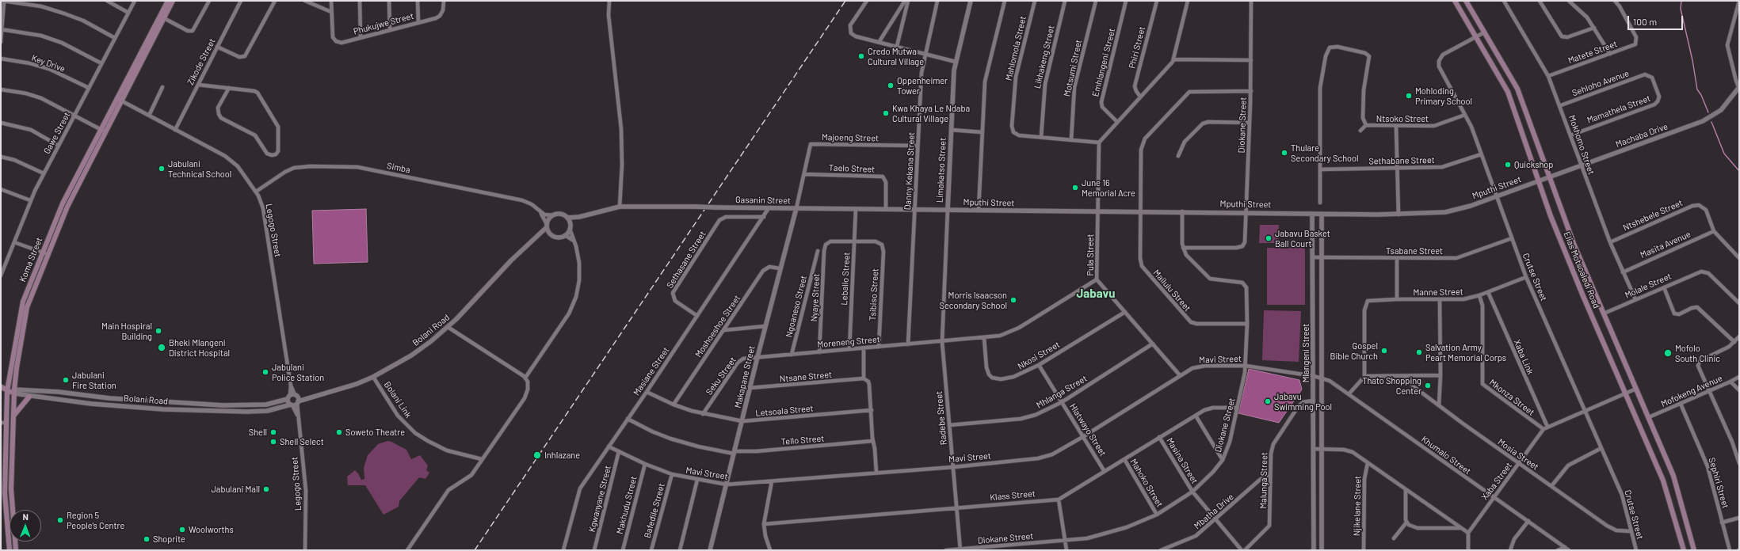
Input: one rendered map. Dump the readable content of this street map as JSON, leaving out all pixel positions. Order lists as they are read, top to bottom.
{
  "streets": {
    "main road": ["Koma Street", "Elias Motsoaledi Road", "Bolani Road"],
    "street": [
      "Phukujwe Street",
      "Phiri Street",
      "Mahlomola Street",
      "Matete Street",
      "Likhakeng Street",
      "Zikode Street",
      "Emhlangeni Street",
      "Key Drive",
      "Motsumi Street",
      "Sehloho Avenue",
      "Mamathela Street",
      "Ntsoko Street",
      "Diokane Street",
      "Gawe Street",
      "Machaba Drive",
      "Majoeng Street",
      "Mokhomo Street",
      "Sethabane Street",
      "Simba",
      "Taelo Street",
      "Limakatso Street",
      "Danny Kekana Street",
      "Mputhi Street",
      "Gasanin Street",
      "Ntshebele Street",
      "Legogo Street",
      "Masita Avenue",
      "Tsabane Street",
      "Pula Street",
      "Sethasane Street",
      "Crutse Street",
      "Leballo Street",
      "Molale Street",
      "Mailulu Street",
      "Manne Street",
      "Tsibiso Street",
      "Nyaye Street",
      "Ngoaneso Street",
      "Moshoeshoe Street",
      "Moreneng Street",
      "Mlangeni Street",
      "Nkosi Street",
      "Xaba Link",
      "Mavi Street",
      "Masiane Street",
      "Seku Street",
      "Makapane Street",
      "Ntsane Street",
      "Mofokeng Avenue",
      "Mhlanga Street",
      "Mkonza Street",
      "Bolani Link",
      "Letsoala Street",
      "Radebe Street",
      "Hlatwayo Street",
      "Tello Street",
      "Mosia Street",
      "Khumalo Street",
      "Masina Street",
      "Malunga Street",
      "Xaba Street",
      "Mahoko Street",
      "Sephiri Street",
      "Klass Street",
      "Kgwanyane Street",
      "Makhudu Street",
      "Njikelane Street",
      "Bafedile Street",
      "Mbatha Drive"
    ]
  },
  "crossings": [
    ["Mahlomola Street", "Likhakeng Street"],
    ["Matete Street", "Mokhomo Street"],
    ["Zikode Street", "Legogo Street"],
    ["Key Drive", "Gawe Street"],
    ["Sehloho Avenue", "Mamathela Street"],
    ["Sehloho Avenue", "Mokhomo Street"],
    ["Mamathela Street", "Mokhomo Street"],
    ["Ntsoko Street", "Sethabane Street"],
    ["Ntsoko Street", "Crutse Street"],
    ["Diokane Street", "Mputhi Street"],
    ["Diokane Street", "Mailulu Street"],
    ["Diokane Street", "Mavi Street"],
    ["Diokane Street", "Radebe Street"],
    ["Diokane Street", "Masina Street"],
    ["Diokane Street", "Mahoko Street"],
    ["Diokane Street", "Klass Street"],
    ["Machaba Drive", "Mokhomo Street"],
    ["Machaba Drive", "Mputhi Street"],
    ["Machaba Drive", "Elias Motsoaledi Road"],
    ["Majoeng Street", "Taelo Street"],
    ["Majoeng Street", "Danny Kekana Street"],
    ["Majoeng Street", "Gasanin Street"],
    ["Majoeng Street", "Makapane Street"],
    ["Mokhomo Street", "Ntshebele Street"],
    ["Mokhomo Street", "Masita Avenue"],
    ["Mokhomo Street", "Molale Street"],
    ["Sethabane Street", "Crutse Street"],
    ["Simba", "Legogo Street"],
    ["Taelo Street", "Gasanin Street"],
    ["Limakatso Street", "Mputhi Street"],
    ["Limakatso Street", "Gasanin Street"],
    ["Limakatso Street", "Moreneng Street"],
    ["Limakatso Street", "Radebe Street"],
    ["Danny Kekana Street", "Gasanin Street"],
    ["Danny Kekana Street", "Moreneng Street"],
    ["Mputhi Street", "Gasanin Street"],
    ["Mputhi Street", "Pula Street"],
    ["Mputhi Street", "Elias Motsoaledi Road"],
    ["Mputhi Street", "Crutse Street"],
    ["Mputhi Street", "Mailulu Street"],
    ["Mputhi Street", "Mlangeni Street"],
    ["Gasanin Street", "Leballo Street"],
    ["Gasanin Street", "Bolani Road"],
    ["Gasanin Street", "Masiane Street"],
    ["Gasanin Street", "Makapane Street"],
    ["Ntshebele Street", "Masita Avenue"],
    ["Legogo Street", "Koma Street"],
    ["Legogo Street", "Bolani Road"],
    ["Tsabane Street", "Crutse Street"],
    ["Tsabane Street", "Mlangeni Street"],
    ["Pula Street", "Moreneng Street"],
    ["Pula Street", "Nkosi Street"],
    ["Pula Street", "Mavi Street"],
    ["Pula Street", "Mhlanga Street"],
    ["Koma Street", "Bolani Road"],
    ["Sethasane Street", "Masiane Street"],
    ["Elias Motsoaledi Road", "Crutse Street"],
    ["Elias Motsoaledi Road", "Molale Street"],
    ["Elias Motsoaledi Road", "Mofokeng Avenue"],
    ["Elias Motsoaledi Road", "Xaba Street"],
    ["Crutse Street", "Manne Street"],
    ["Crutse Street", "Mosia Street"],
    ["Crutse Street", "Xaba Street"],
    ["Leballo Street", "Tsibiso Street"],
    ["Leballo Street", "Nyaye Street"],
    ["Leballo Street", "Moreneng Street"],
    ["Manne Street", "Xaba Link"],
    ["Manne Street", "Mkonza Street"],
    ["Tsibiso Street", "Nyaye Street"],
    ["Tsibiso Street", "Moreneng Street"],
    ["Nyaye Street", "Moreneng Street"],
    ["Ngoaneso Street", "Moreneng Street"],
    ["Moshoeshoe Street", "Makapane Street"],
    ["Moshoeshoe Street", "Letsoala Street"],
    ["Bolani Road", "Bolani Link"],
    ["Moreneng Street", "Nkosi Street"],
    ["Moreneng Street", "Seku Street"],
    ["Moreneng Street", "Makapane Street"],
    ["Moreneng Street", "Radebe Street"],
    ["Mlangeni Street", "Mavi Street"],
    ["Mlangeni Street", "Khumalo Street"],
    ["Mlangeni Street", "Malunga Street"],
    ["Nkosi Street", "Hlatwayo Street"],
    ["Xaba Link", "Xaba Street"],
    ["Mavi Street", "Masiane Street"],
    ["Mavi Street", "Makapane Street"],
    ["Mavi Street", "Radebe Street"],
    ["Mavi Street", "Hlatwayo Street"],
    ["Mavi Street", "Khumalo Street"],
    ["Mavi Street", "Kgwanyane Street"],
    ["Mavi Street", "Makhudu Street"],
    ["Mavi Street", "Bafedile Street"],
    ["Masiane Street", "Letsoala Street"],
    ["Masiane Street", "Tello Street"],
    ["Seku Street", "Makapane Street"],
    ["Seku Street", "Letsoala Street"],
    ["Makapane Street", "Ntsane Street"],
    ["Makapane Street", "Letsoala Street"],
    ["Makapane Street", "Tello Street"],
    ["Mofokeng Avenue", "Sephiri Street"],
    ["Mhlanga Street", "Radebe Street"],
    ["Mhlanga Street", "Hlatwayo Street"],
    ["Mkonza Street", "Xaba Street"],
    ["Radebe Street", "Klass Street"],
    ["Hlatwayo Street", "Klass Street"],
    ["Mosia Street", "Xaba Street"],
    ["Khumalo Street", "Xaba Street"],
    ["Masina Street", "Klass Street"],
    ["Masina Street", "Mbatha Drive"],
    ["Malunga Street", "Mbatha Drive"],
    ["Mahoko Street", "Klass Street"]
  ],
  "districts": ["Jabavu"],
  "places": [
    "Credo Mutwa Cultural Village",
    "Oppenheimer Tower",
    "Mohloding Primary School",
    "Kwa Khaya Le Ndaba Cultural Village",
    "Thulare Secondary School",
    "Quickshop",
    "Jabulani Technical School",
    "June 16 Memorial Acre",
    "Jabavu Basket Ball Court",
    "Morris Isaacson Secondary School",
    "Main Hospiral Building",
    "Bheki Mlangeni District Hospital",
    "Gospel Bible Church",
    "Salvation Army Peart Memorial Corps",
    "Mofolo South Clinic",
    "Jabulani Police Station",
    "Jabulani Fire Station",
    "Thato Shopping Center",
    "Jabavu Swimming Pool",
    "Shell",
    "Soweto Theatre",
    "Shell Select",
    "Inhlazane",
    "Jabulani Mall",
    "Region 5 People's Centre",
    "Woolworths",
    "Shoprite"
  ],
  "scale_bar": "100 m",
  "north": "top"
}
